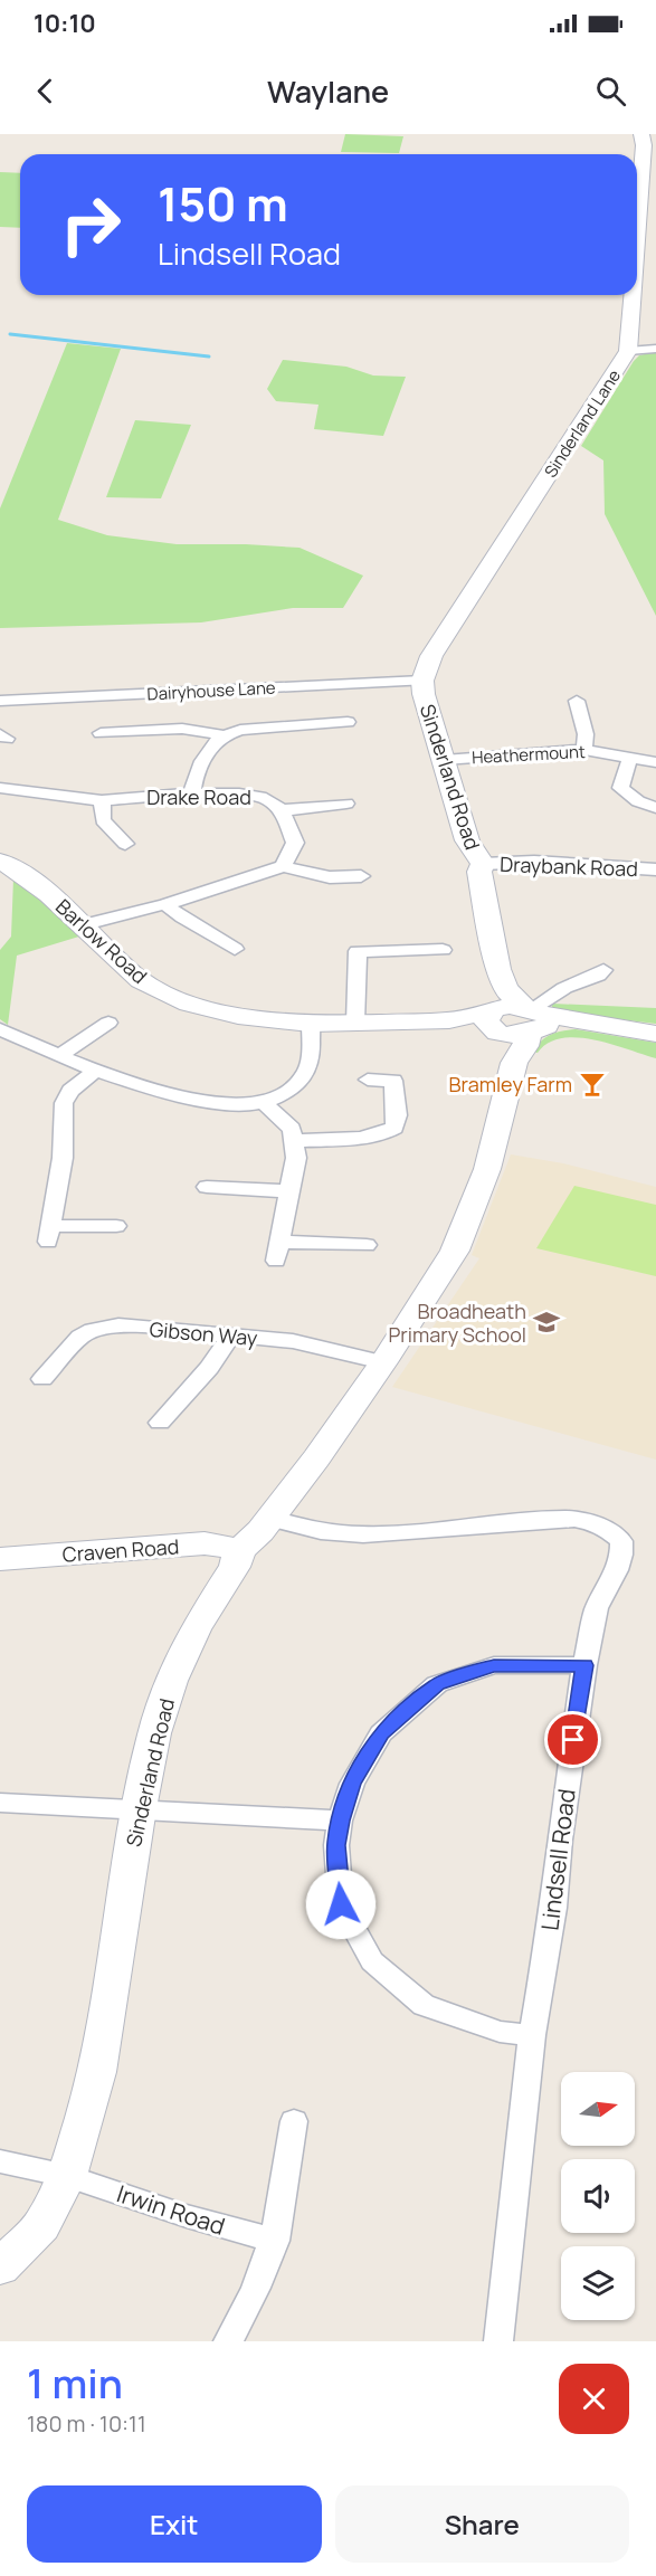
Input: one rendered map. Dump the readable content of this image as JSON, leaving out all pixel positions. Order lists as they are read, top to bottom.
{
  "streets": {
    "street": [
      "Sinderland Lane",
      "Dairyhouse Lane",
      "Heathermount",
      "Sinderland Road",
      "Drake Road",
      "Draybank Road",
      "Barlow Road",
      "Gibson Way",
      "Craven Road",
      "Lindsell Road",
      "Irwin Road"
    ]
  },
  "crossings": [
    ["Sinderland Lane", "Dairyhouse Lane"],
    ["Sinderland Lane", "Sinderland Road"],
    ["Dairyhouse Lane", "Sinderland Road"],
    ["Heathermount", "Sinderland Road"],
    ["Sinderland Road", "Draybank Road"],
    ["Sinderland Road", "Barlow Road"],
    ["Sinderland Road", "Gibson Way"],
    ["Sinderland Road", "Craven Road"],
    ["Sinderland Road", "Lindsell Road"],
    ["Sinderland Road", "Irwin Road"]
  ],
  "places": {
    "bar": ["Bramley Farm"],
    "school or university": ["Broadheath Primary School"]
  },
  "north": "right",
  "page": {
    "status": "10:10",
    "header": "Waylane",
    "turn": ["150 m", "Lindsell Road"],
    "heading": ["1 min", "180 m · 10:11"],
    "buttons": ["Exit", "Share"]
  }
}
